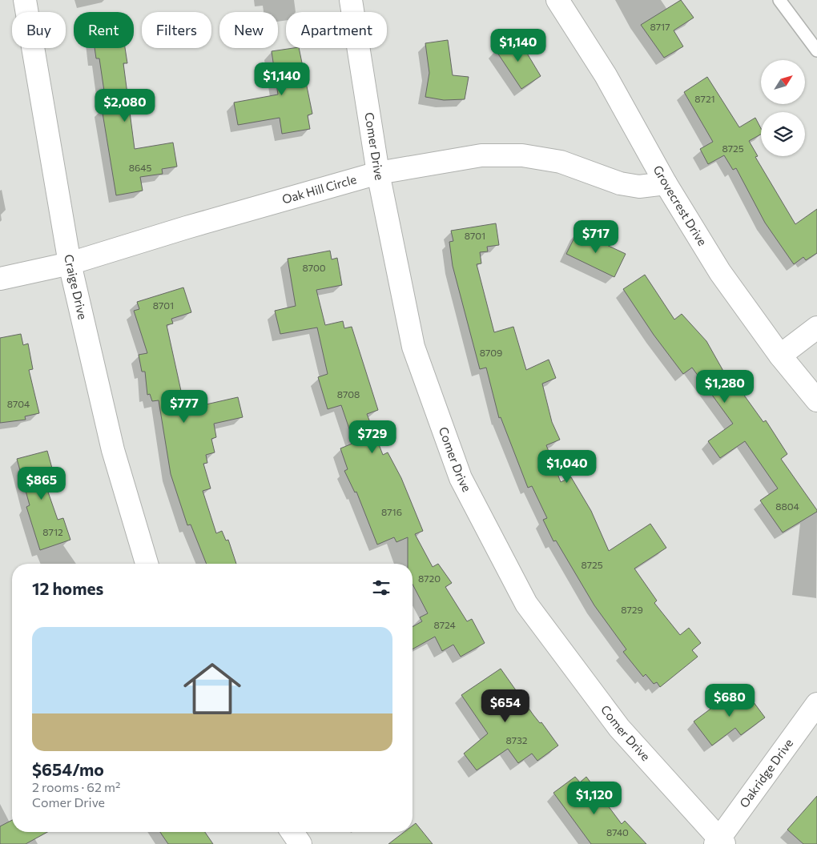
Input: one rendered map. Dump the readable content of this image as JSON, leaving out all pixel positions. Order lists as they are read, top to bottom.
{
  "streets": {
    "street": [
      "Comer Drive",
      "Oak Hill Circle",
      "Grovecrest Drive",
      "Craige Drive",
      "Oakridge Drive"
    ]
  },
  "crossings": [
    ["Comer Drive", "Oak Hill Circle"],
    ["Comer Drive", "Oakridge Drive"],
    ["Oak Hill Circle", "Grovecrest Drive"],
    ["Oak Hill Circle", "Craige Drive"]
  ],
  "house_numbers": [
    "8717",
    "8721",
    "8725",
    "8645",
    "8701",
    "8700",
    "8701",
    "8709",
    "8708",
    "8704",
    "8804",
    "8716",
    "8712",
    "8725",
    "8720",
    "8729",
    "8724",
    "8732",
    "8740"
  ],
  "north": "top right",
  "page": {
    "chip": [
      "Buy",
      "Rent",
      "Filters",
      "New",
      "Apartment"
    ],
    "price": [
      "$1,140",
      "$1,140",
      "$2,080",
      "$717",
      "$1,280",
      "$777",
      "$729",
      "$1,040",
      "$865",
      "$680",
      "$654",
      "$1,120"
    ],
    "heading": "12 homes",
    "list": [
      {
        "name": "$654/mo",
        "note": "2 rooms · 62 m² · Comer Drive"
      }
    ]
  }
}
